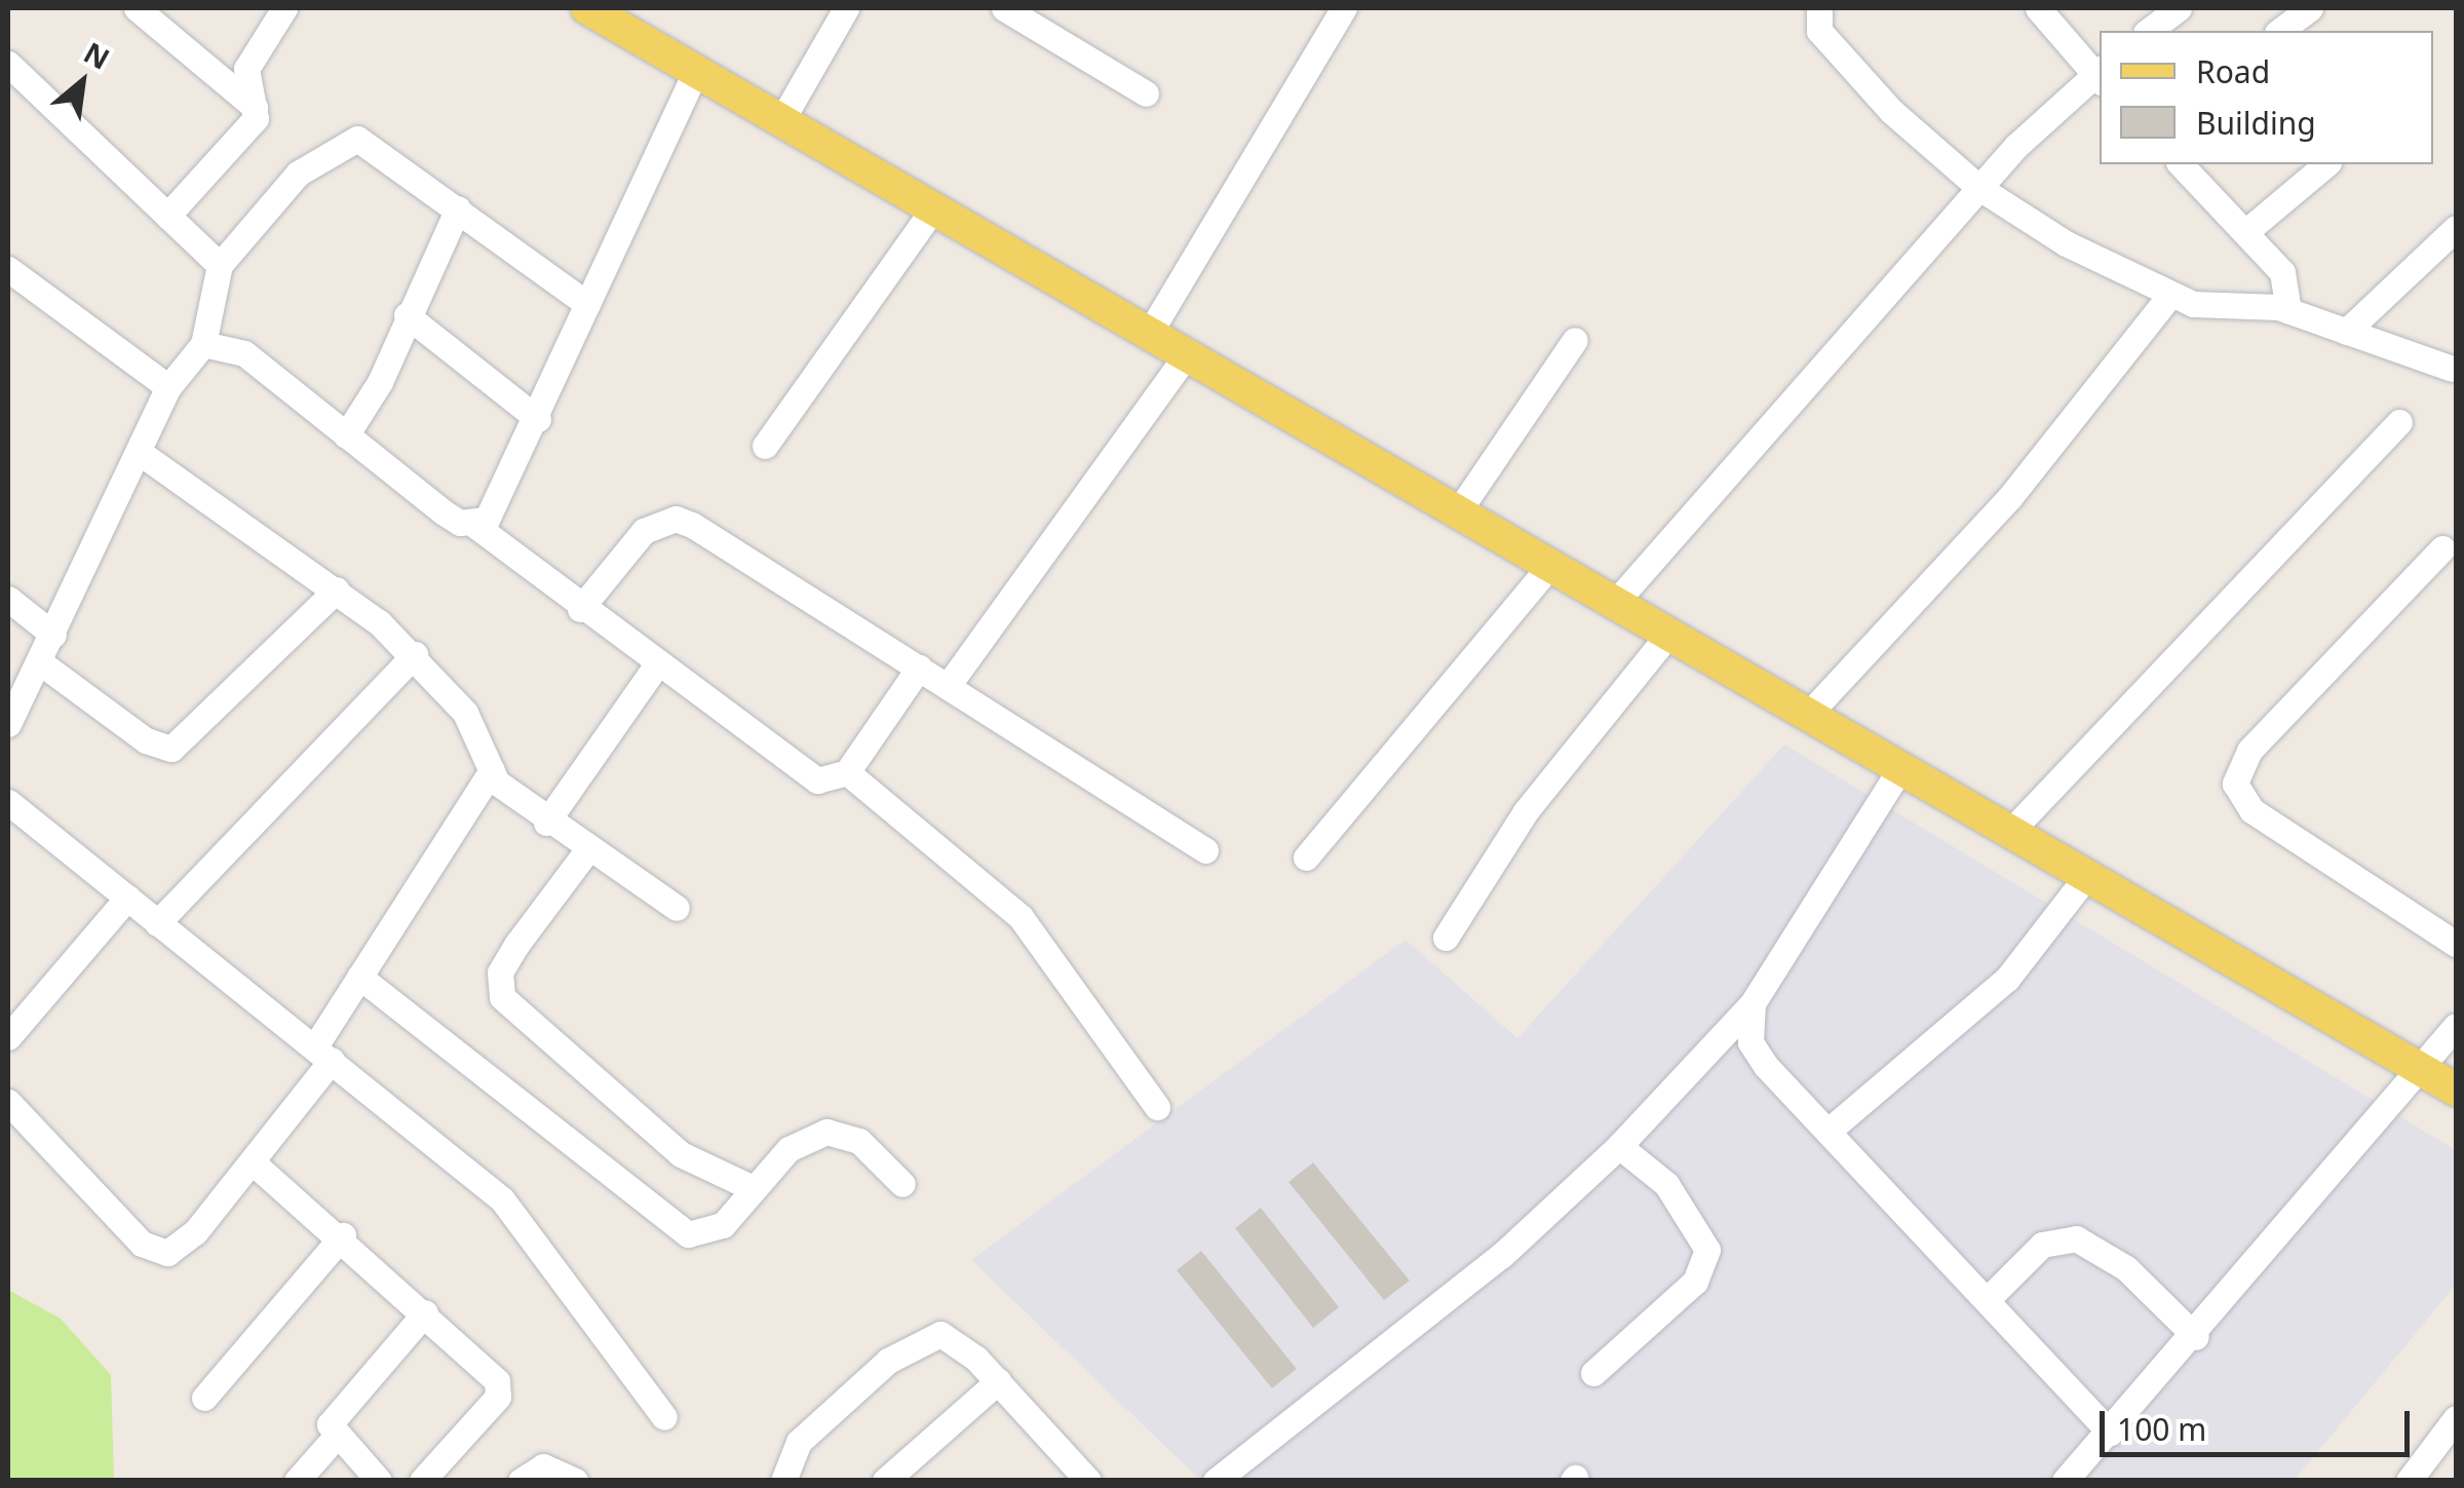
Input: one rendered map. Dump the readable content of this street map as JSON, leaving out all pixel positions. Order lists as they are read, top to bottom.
{
  "legend": ["Road", "Building"],
  "scale_bar": "100 m",
  "north": "top right"
}
